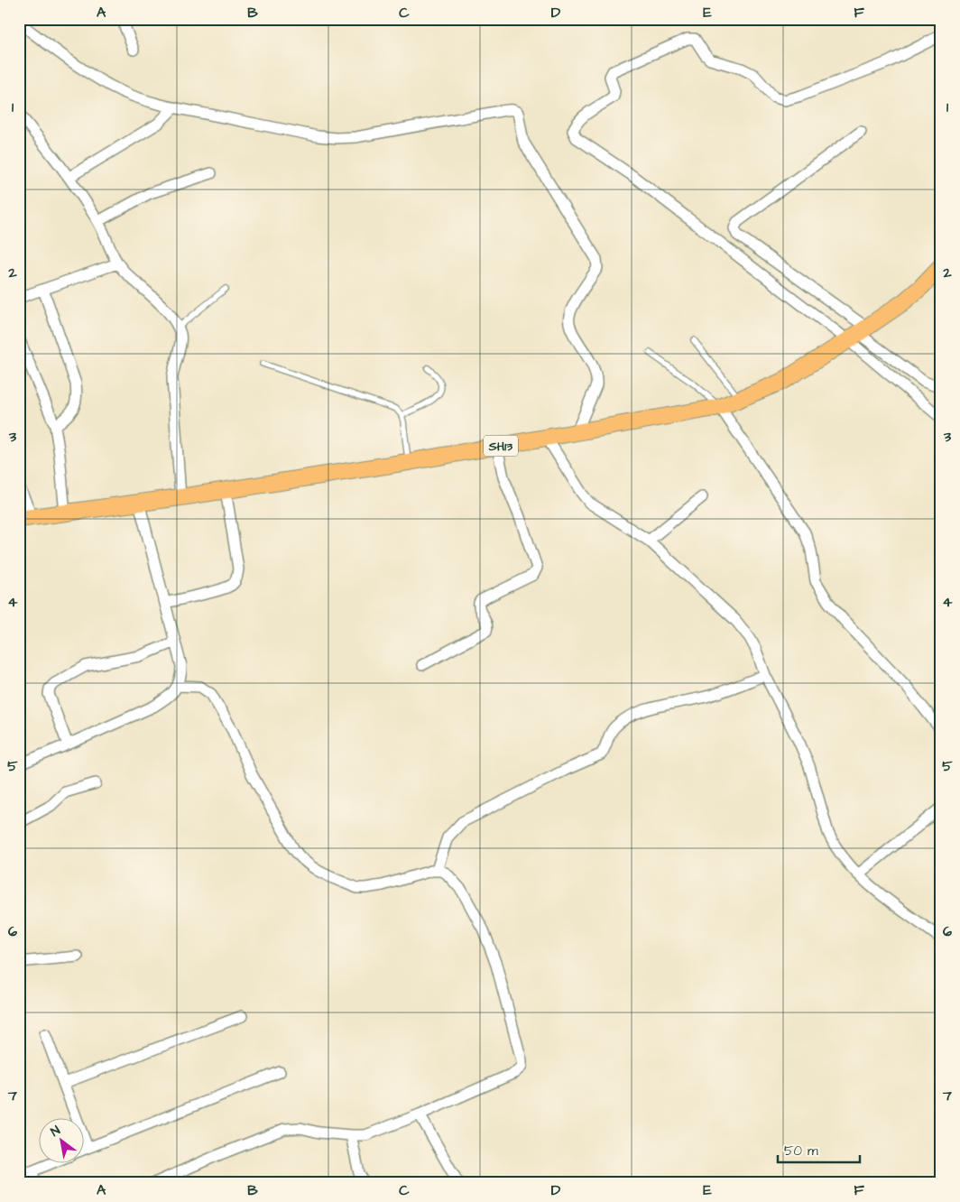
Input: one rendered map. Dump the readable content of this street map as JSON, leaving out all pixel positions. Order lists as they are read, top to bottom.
{
  "streets": {
    "main road": ["SH13"]
  },
  "scale_bar": "50 m",
  "north": "top left",
  "grid": {
    "columns": [
      "A",
      "B",
      "C",
      "D",
      "E",
      "F"
    ],
    "rows": [
      "1",
      "2",
      "3",
      "4",
      "5",
      "6",
      "7"
    ]
  }
}
